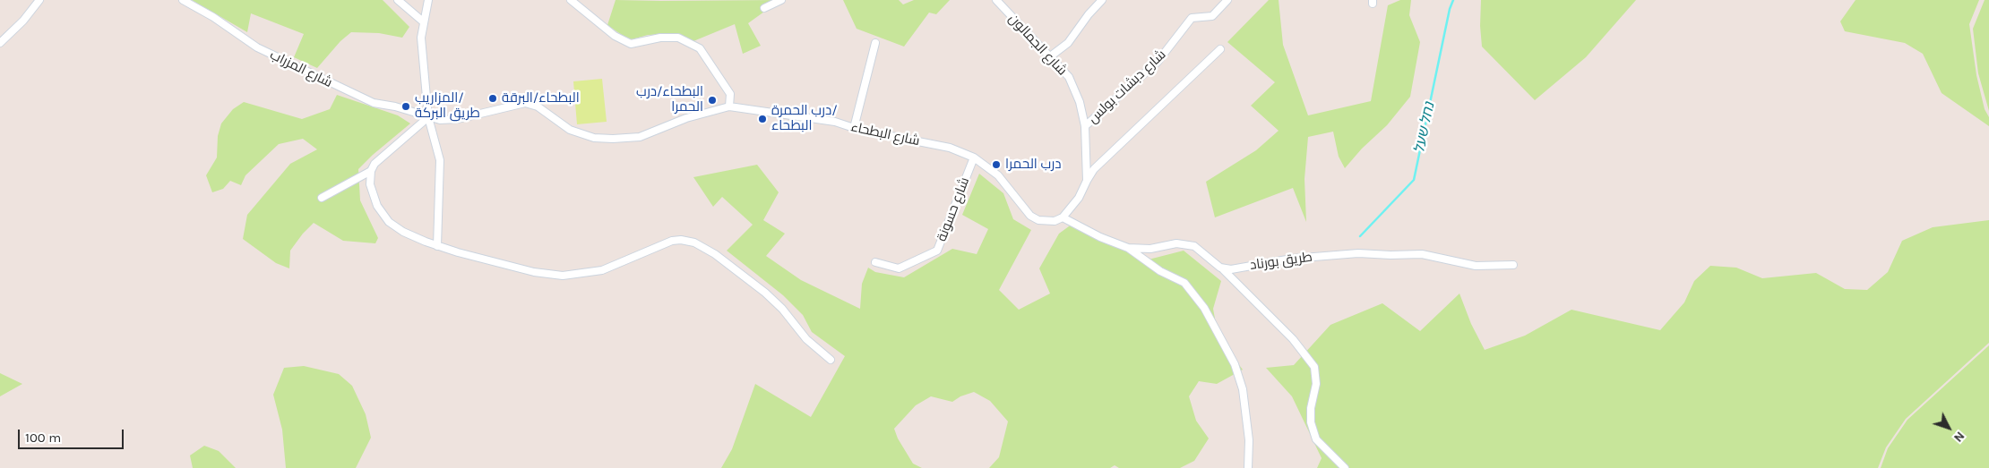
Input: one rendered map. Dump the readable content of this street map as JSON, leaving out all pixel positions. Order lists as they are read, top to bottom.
{
  "streets": {
    "street": [
      "شارع الجمالون",
      "شارع المزراب",
      "شارع دبشات بولس",
      "شارع البطحاء",
      "شارع حسونة",
      "طريق بورناد"
    ]
  },
  "crossings": [
    ["شارع الجمالون", "شارع دبشات بولس"],
    ["شارع الجمالون", "شارع البطحاء"],
    ["شارع المزراب", "شارع البطحاء"],
    ["شارع البطحاء", "شارع حسونة"]
  ],
  "water": ["נחל שעל"],
  "places": [
    "البطحاء/البرقة",
    "البطحاء/درب الحمرا",
    "المزاريب/ طريق البركة",
    "درب الحمرة/ البطحاء",
    "درب الحمرا"
  ],
  "scale_bar": "100 m",
  "north": "bottom right"
}
